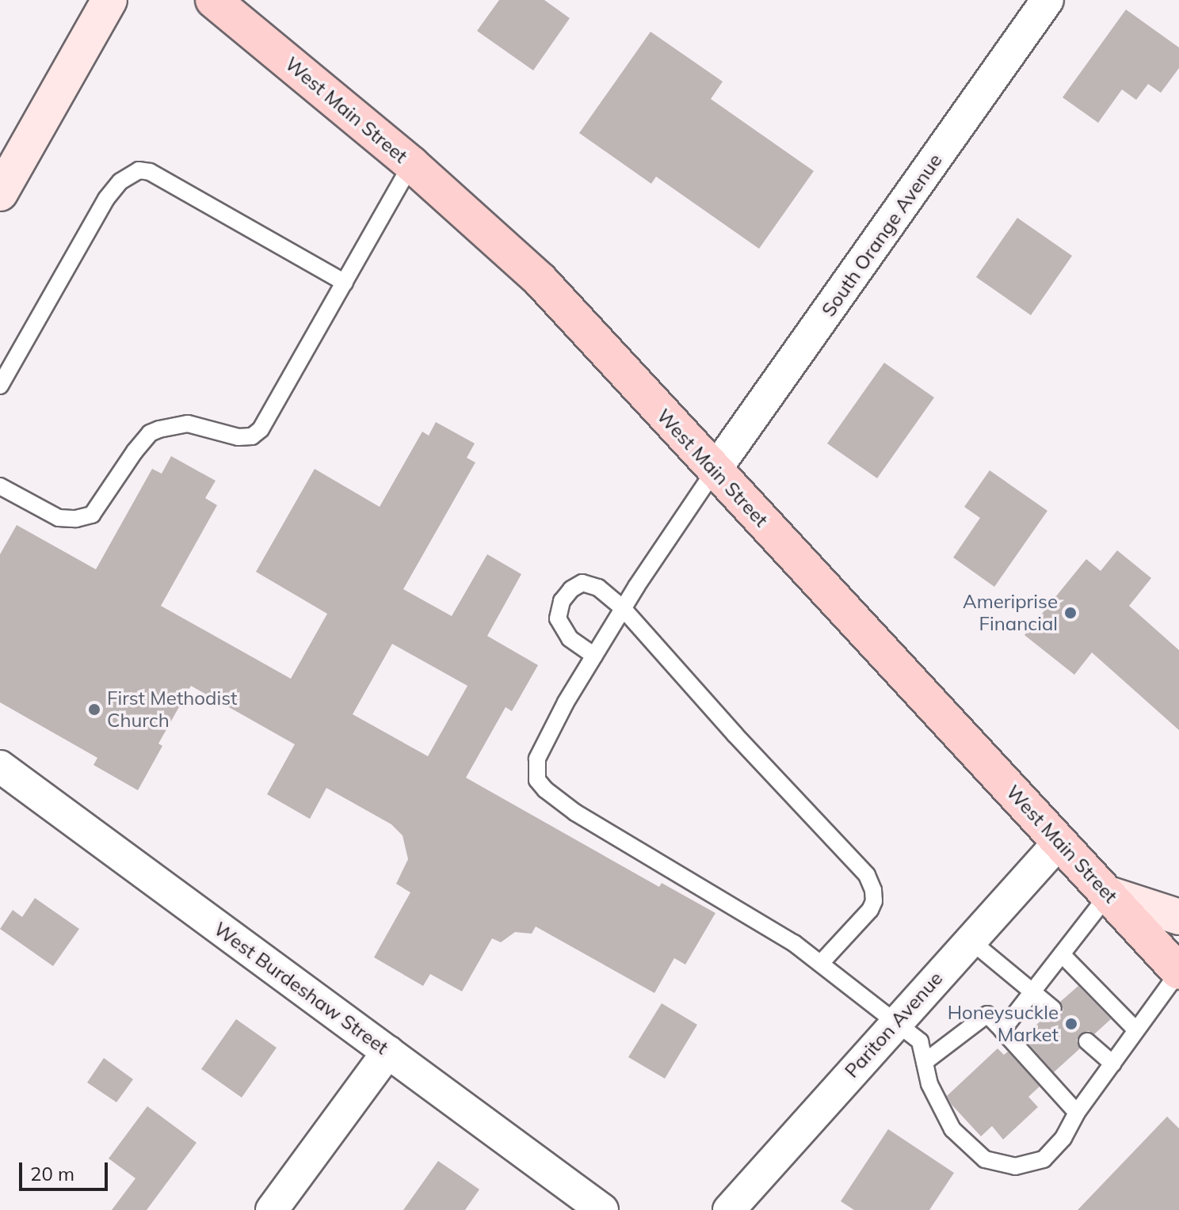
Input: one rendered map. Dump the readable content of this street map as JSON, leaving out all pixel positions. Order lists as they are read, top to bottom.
{
  "streets": {
    "main road": ["West Main Street"],
    "street": ["South Orange Avenue", "West Burdeshaw Street", "Pariton Avenue"]
  },
  "crossings": [
    ["West Main Street", "South Orange Avenue"],
    ["West Main Street", "Pariton Avenue"]
  ],
  "places": ["Ameriprise Financial", "First Methodist Church", "Honeysuckle Market"],
  "scale_bar": "20 m"
}
